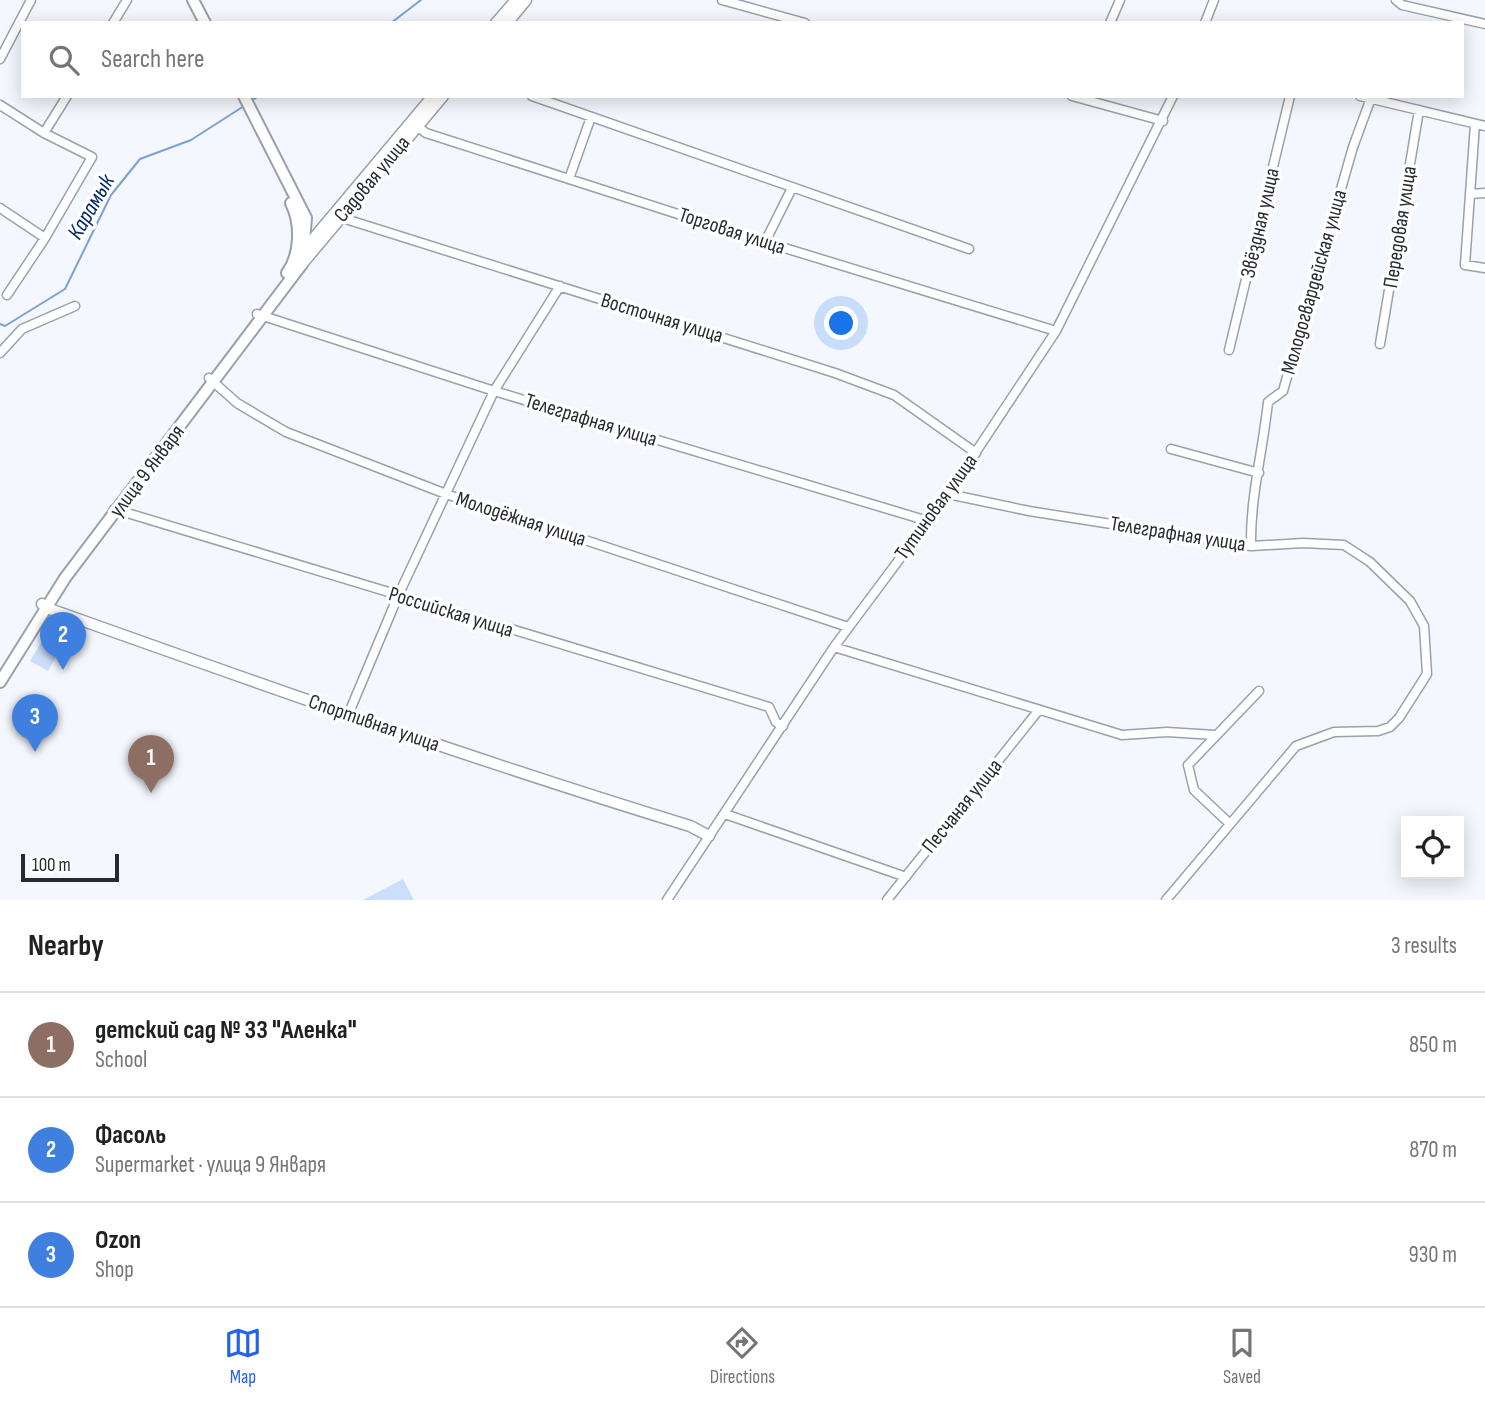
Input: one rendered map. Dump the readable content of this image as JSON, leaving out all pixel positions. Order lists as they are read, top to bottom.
{
  "streets": {
    "main road": ["улица 9 Января"],
    "street": [
      "Садовая улица",
      "Звёздная улица",
      "Передовая улица",
      "Торговая улица",
      "Молодогвардейская улица",
      "Восточная улица",
      "Телеграфная улица",
      "Тутиновая улица",
      "Молодёжная улица",
      "Российская улица",
      "Спортивная улица",
      "Песчаная улица"
    ]
  },
  "crossings": [
    ["Садовая улица", "Торговая улица"],
    ["Садовая улица", "Восточная улица"],
    ["Садовая улица", "улица 9 Января"],
    ["Торговая улица", "Тутиновая улица"],
    ["Молодогвардейская улица", "Телеграфная улица"],
    ["Восточная улица", "Тутиновая улица"],
    ["Телеграфная улица", "улица 9 Января"],
    ["Телеграфная улица", "Тутиновая улица"],
    ["улица 9 Января", "Молодёжная улица"],
    ["улица 9 Января", "Российская улица"],
    ["улица 9 Января", "Спортивная улица"],
    ["Тутиновая улица", "Молодёжная улица"],
    ["Тутиновая улица", "Российская улица"],
    ["Тутиновая улица", "Спортивная улица"]
  ],
  "water": ["Карамык"],
  "scale_bar": "100 m",
  "page": {
    "search": "Search here",
    "pins": ["2", "3", "1"],
    "scale": "100 m",
    "heading": ["Nearby", "3 results"],
    "list": [
      {
        "mark": "1",
        "name": "детский сад № 33 \"Аленка\"",
        "note": "School",
        "value": "850 m"
      },
      {
        "mark": "2",
        "name": "Фасоль",
        "note": "Supermarket · улица 9 Января",
        "value": "870 m"
      },
      {
        "mark": "3",
        "name": "Ozon",
        "note": "Shop",
        "value": "930 m"
      }
    ],
    "nav": ["Map", "Directions", "Saved"]
  }
}
